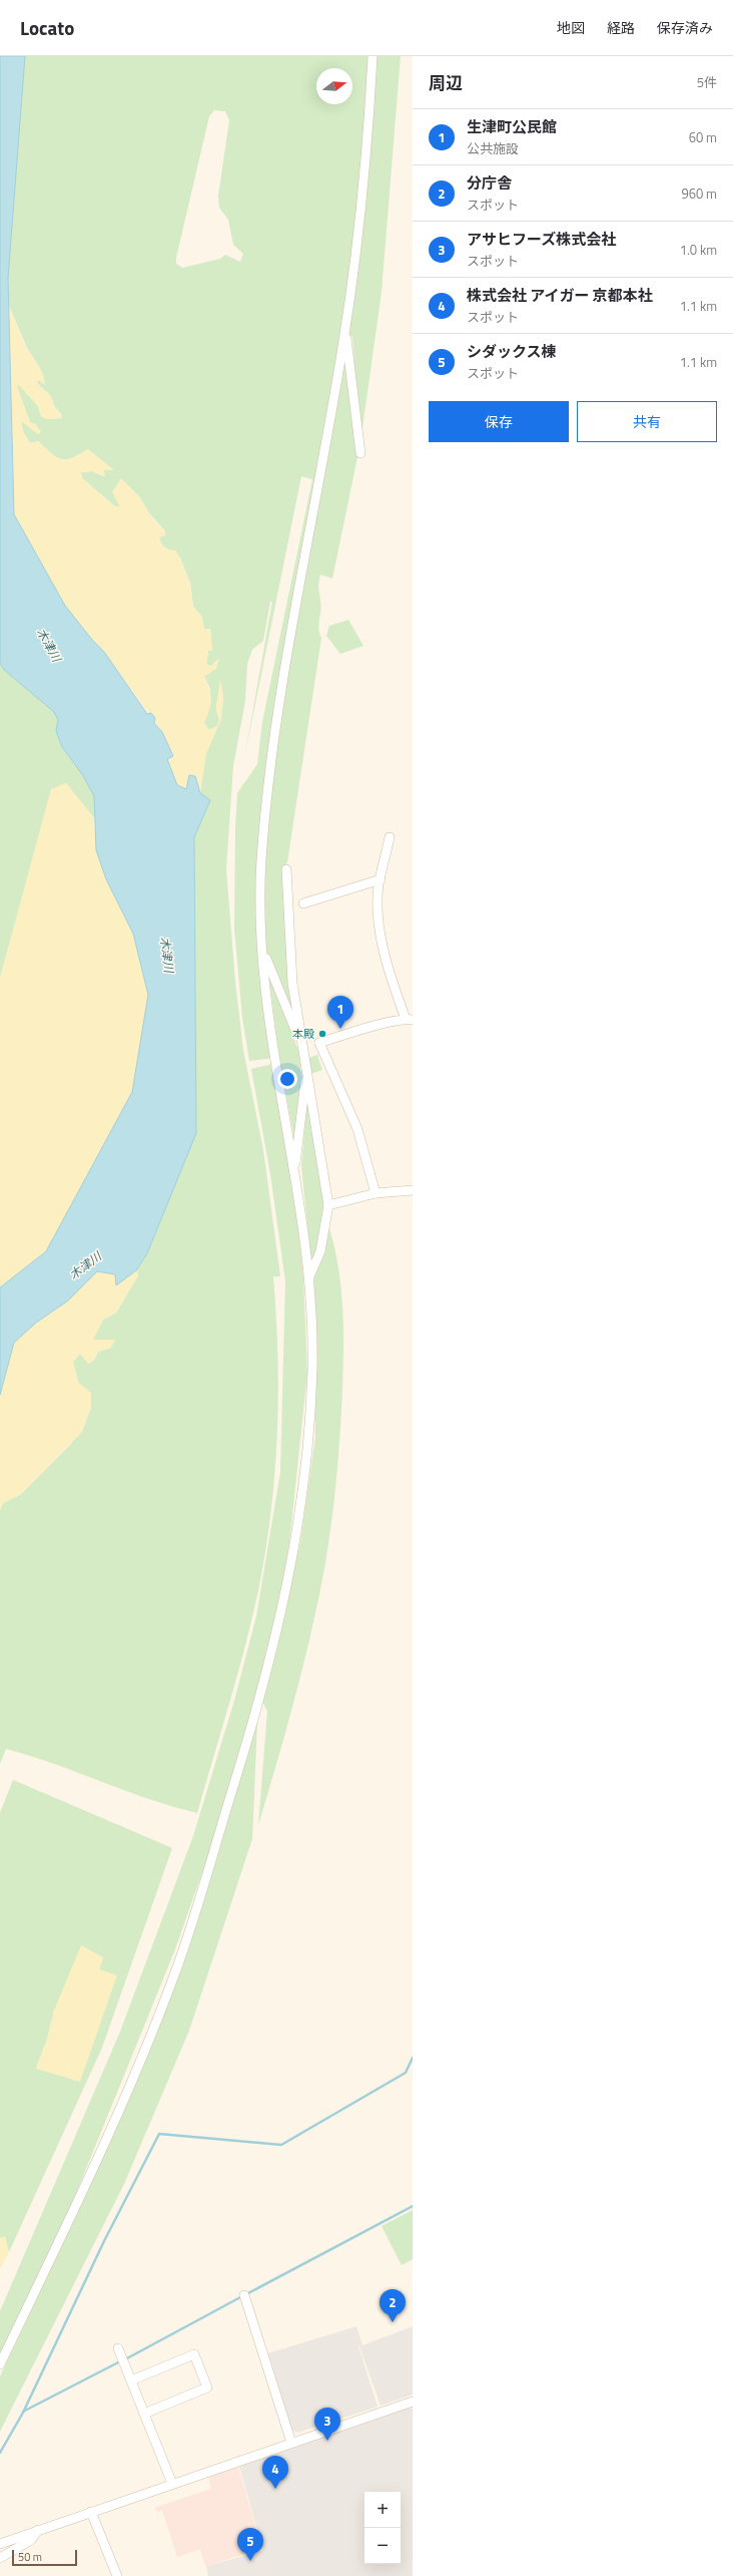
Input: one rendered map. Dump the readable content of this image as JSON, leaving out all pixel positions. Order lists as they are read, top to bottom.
{
  "water": ["木津川"],
  "places": ["本殿"],
  "scale_bar": "50 m",
  "north": "right",
  "page": {
    "header": "Locato",
    "nav": ["地図", "経路", "保存済み"],
    "heading": ["周辺", "5件"],
    "list": [
      {
        "mark": "1",
        "name": "生津町公民館",
        "note": "公共施設",
        "value": "60 m"
      },
      {
        "mark": "2",
        "name": "分庁舎",
        "note": "スポット",
        "value": "960 m"
      },
      {
        "mark": "3",
        "name": "アサヒフーズ株式会社",
        "note": "スポット",
        "value": "1.0 km"
      },
      {
        "mark": "4",
        "name": "株式会社 アイガー 京都本社",
        "note": "スポット",
        "value": "1.1 km"
      },
      {
        "mark": "5",
        "name": "シダックス棟",
        "note": "スポット",
        "value": "1.1 km"
      }
    ],
    "buttons": ["保存", "共有"],
    "pins": [
      "1",
      "2",
      "3",
      "4",
      "5"
    ],
    "map_buttons": ["+", "−"],
    "scale": "50 m"
  }
}
